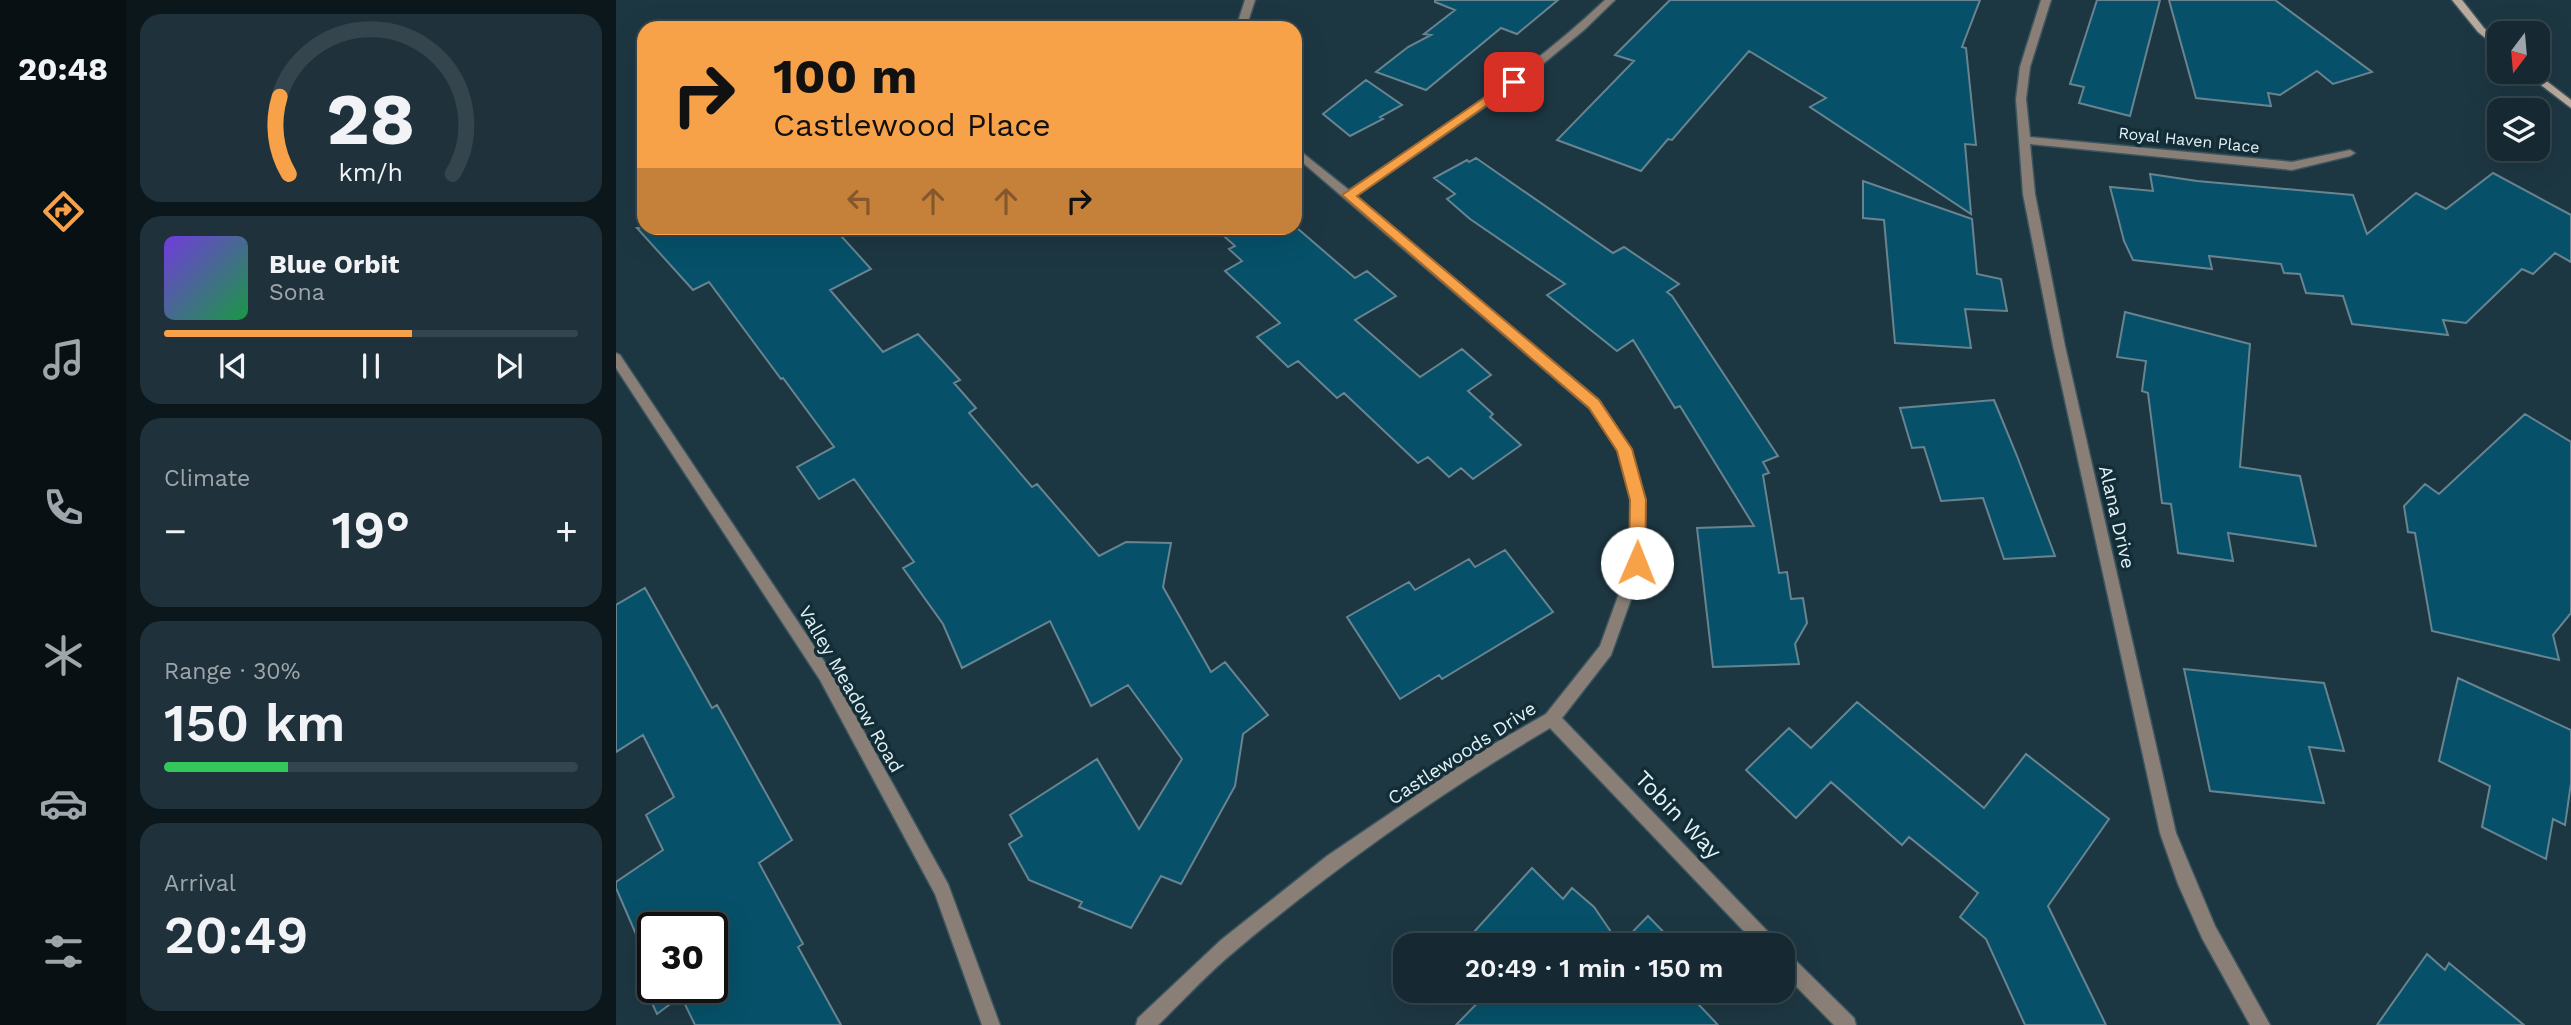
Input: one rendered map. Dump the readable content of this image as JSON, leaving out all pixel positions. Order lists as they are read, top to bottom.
{
  "streets": {
    "street": [
      "Royal Haven Place",
      "Alana Drive",
      "Valley Meadow Road",
      "Castlewoods Drive",
      "Tobin Way"
    ]
  },
  "crossings": [
    ["Royal Haven Place", "Alana Drive"],
    ["Castlewoods Drive", "Tobin Way"]
  ],
  "north": "bottom",
  "page": {
    "tabs": "20:48",
    "turn": ["100 m", "Castlewood Place"],
    "song": ["Blue Orbit", "Sona"],
    "tile": [
      "Climate",
      ["Range · 30%", "150 km"],
      ["Arrival", "20:49"]
    ],
    "heat": ["−", "19°", "+"],
    "limit": "30",
    "trip": "20:49 · 1 min · 150 m",
    "gauge": ["28", "km/h"]
  }
}
